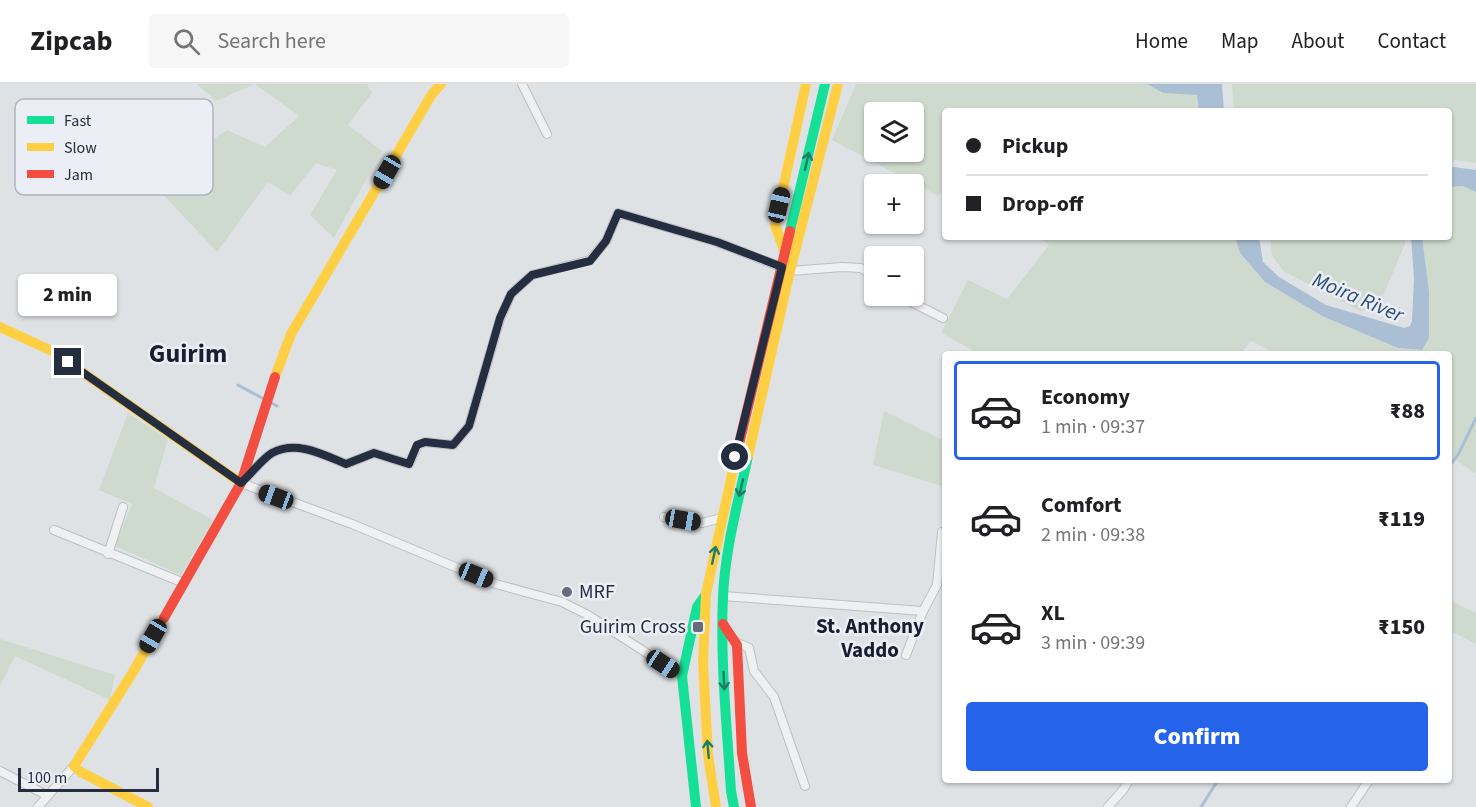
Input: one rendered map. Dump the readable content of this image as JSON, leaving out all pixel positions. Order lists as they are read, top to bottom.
{
  "districts": ["Guirim", "St. Anthony Vaddo"],
  "water": ["Moira River"],
  "places": {
    "other": ["MRF"],
    "transit": ["Guirim Cross"]
  },
  "legend": ["Fast", "Slow", "Jam"],
  "scale_bar": "100 m",
  "page": {
    "header": "Zipcab",
    "search": "Search here",
    "nav": [
      "Home",
      "Map",
      "About",
      "Contact"
    ],
    "map_buttons": ["+", "−"],
    "banner": ["Pickup", "Drop-off"],
    "bubble": "2 min",
    "list": [
      {
        "name": "Economy",
        "note": "1 min · 09:37",
        "value": "₹88"
      },
      {
        "name": "Comfort",
        "note": "2 min · 09:38",
        "value": "₹119"
      },
      {
        "name": "XL",
        "note": "3 min · 09:39",
        "value": "₹150"
      }
    ],
    "buttons": "Confirm",
    "scale": "100 m"
  }
}
